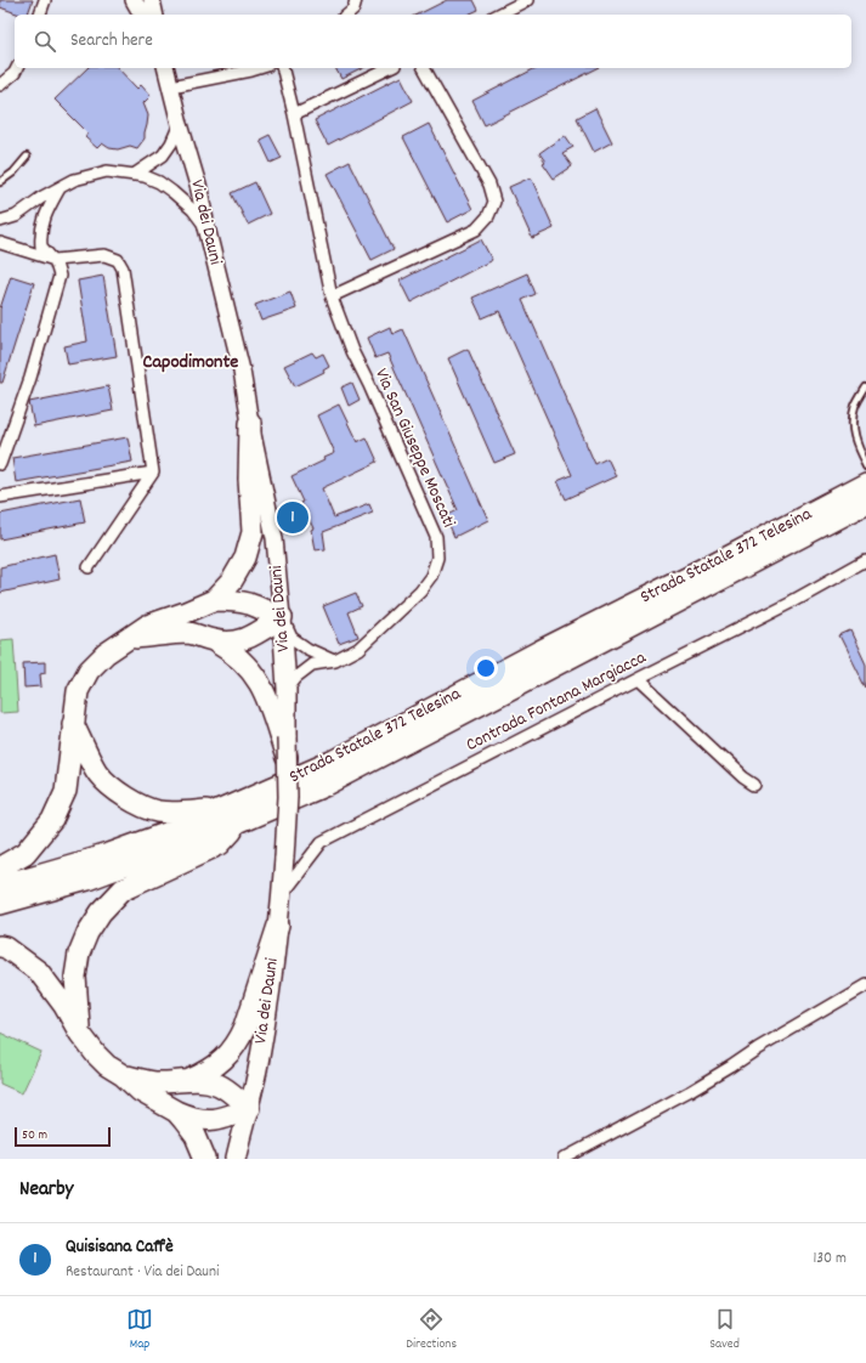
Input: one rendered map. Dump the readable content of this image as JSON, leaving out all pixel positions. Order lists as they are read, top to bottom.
{
  "streets": {
    "highway": ["Strada Statale 372 Telesina"],
    "main road": ["Via dei Dauni"],
    "street": ["Via San Giuseppe Moscati", "Contrada Fontana Margiacca"]
  },
  "crossings": [
    ["Via dei Dauni", "Via San Giuseppe Moscati"],
    ["Via dei Dauni", "Contrada Fontana Margiacca"]
  ],
  "districts": ["Capodimonte"],
  "scale_bar": "50 m",
  "page": {
    "search": "Search here",
    "pins": "1",
    "scale": "50 m",
    "heading": "Nearby",
    "list": [
      {
        "mark": "1",
        "name": "Quisisana Caffè",
        "note": "Restaurant · Via dei Dauni",
        "value": "130 m"
      }
    ],
    "nav": ["Map", "Directions", "Saved"]
  }
}
